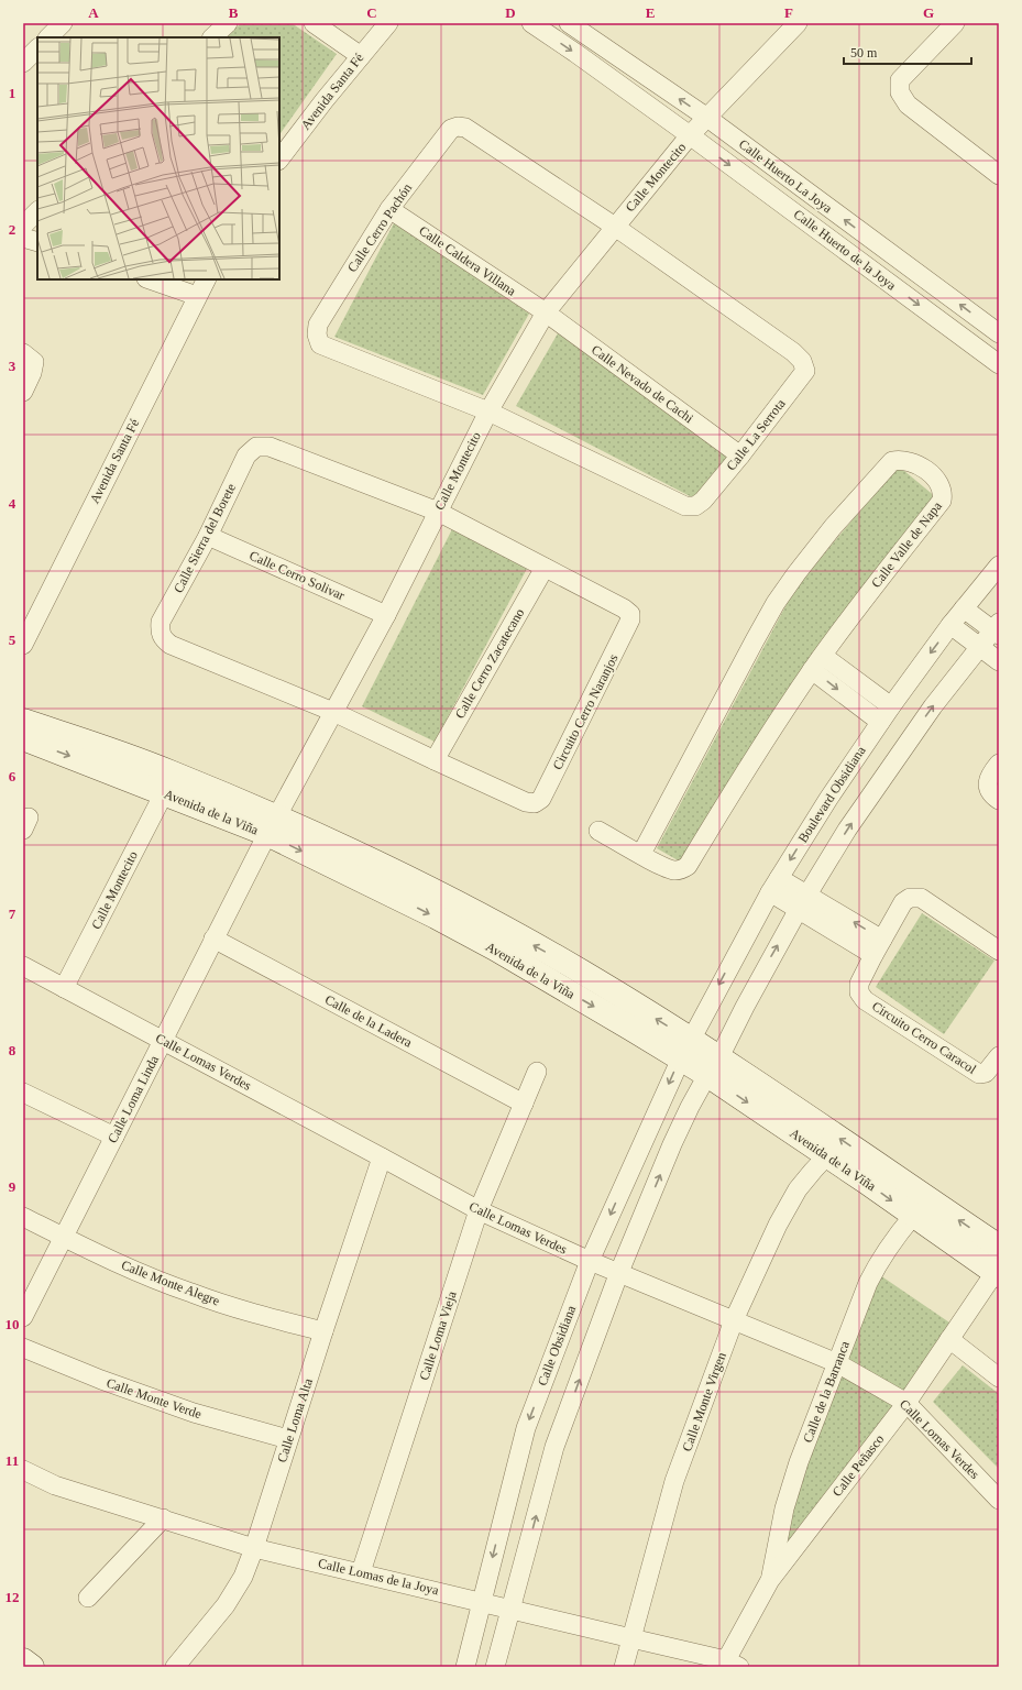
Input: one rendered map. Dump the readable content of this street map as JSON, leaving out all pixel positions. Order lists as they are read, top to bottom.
{
  "streets": {
    "street": [
      "Avenida Santa Fé",
      "Calle Huerto La Joya",
      "Calle Montecito",
      "Calle Cerro Pachón",
      "Calle Huerto de la Joya",
      "Calle Caldera Villana",
      "Calle Nevado de Cachi",
      "Calle La Serrota",
      "Calle Sierra del Borete",
      "Calle Valle de Napa",
      "Calle Cerro Solivar",
      "Calle Cerro Zacatecano",
      "Circuito Cerro Naranjos",
      "Boulevard Obsidiana",
      "Avenida de la Viña",
      "Calle de la Ladera",
      "Circuito Cerro Caracol",
      "Calle Lomas Verdes",
      "Calle Loma Linda",
      "Calle Monte Alegre",
      "Calle Loma Vieja",
      "Calle Obsidiana",
      "Calle de la Barranca",
      "Calle Monte Verde",
      "Calle Monte Virgen",
      "Calle Loma Alta",
      "Calle Peñasco",
      "Calle Lomas de la Joya"
    ]
  },
  "crossings": [
    ["Calle Huerto La Joya", "Calle Montecito"],
    ["Calle Montecito", "Calle Cerro Pachón"],
    ["Calle Montecito", "Calle Huerto de la Joya"],
    ["Calle Montecito", "Calle Caldera Villana"],
    ["Calle Montecito", "Calle Nevado de Cachi"],
    ["Calle Montecito", "Calle La Serrota"],
    ["Calle Montecito", "Calle Sierra del Borete"],
    ["Calle Montecito", "Calle Cerro Solivar"],
    ["Calle Montecito", "Circuito Cerro Naranjos"],
    ["Calle Montecito", "Avenida de la Viña"],
    ["Calle Montecito", "Calle Lomas Verdes"],
    ["Calle Montecito", "Calle Loma Linda"],
    ["Calle Cerro Pachón", "Calle Caldera Villana"],
    ["Calle Cerro Pachón", "Calle La Serrota"],
    ["Calle Caldera Villana", "Calle Nevado de Cachi"],
    ["Calle Nevado de Cachi", "Calle La Serrota"],
    ["Calle Sierra del Borete", "Calle Cerro Solivar"],
    ["Calle Sierra del Borete", "Circuito Cerro Naranjos"],
    ["Calle Cerro Zacatecano", "Circuito Cerro Naranjos"],
    ["Boulevard Obsidiana", "Avenida de la Viña"],
    ["Boulevard Obsidiana", "Calle Obsidiana"],
    ["Avenida de la Viña", "Calle Loma Linda"],
    ["Avenida de la Viña", "Calle Obsidiana"],
    ["Avenida de la Viña", "Calle de la Barranca"],
    ["Avenida de la Viña", "Calle Monte Virgen"],
    ["Avenida de la Viña", "Calle Peñasco"],
    ["Calle de la Ladera", "Calle Loma Linda"],
    ["Calle de la Ladera", "Calle Loma Vieja"],
    ["Calle Lomas Verdes", "Calle Loma Linda"],
    ["Calle Lomas Verdes", "Calle Loma Vieja"],
    ["Calle Lomas Verdes", "Calle Obsidiana"],
    ["Calle Lomas Verdes", "Calle de la Barranca"],
    ["Calle Lomas Verdes", "Calle Monte Virgen"],
    ["Calle Lomas Verdes", "Calle Loma Alta"],
    ["Calle Lomas Verdes", "Calle Peñasco"],
    ["Calle Loma Linda", "Calle Monte Alegre"],
    ["Calle Monte Alegre", "Calle Loma Alta"],
    ["Calle Loma Vieja", "Calle Lomas de la Joya"],
    ["Calle Obsidiana", "Calle Lomas de la Joya"],
    ["Calle de la Barranca", "Calle Peñasco"],
    ["Calle Monte Verde", "Calle Loma Alta"],
    ["Calle Monte Virgen", "Calle Lomas de la Joya"],
    ["Calle Loma Alta", "Calle Lomas de la Joya"],
    ["Calle Peñasco", "Calle Lomas de la Joya"]
  ],
  "one_way": ["Calle Huerto de la Joya"],
  "scale_bar": "50 m",
  "grid": {
    "columns": [
      "A",
      "B",
      "C",
      "D",
      "E",
      "F",
      "G"
    ],
    "rows": [
      "1",
      "2",
      "3",
      "4",
      "5",
      "6",
      "7",
      "8",
      "9",
      "10",
      "11",
      "12"
    ]
  }
}
